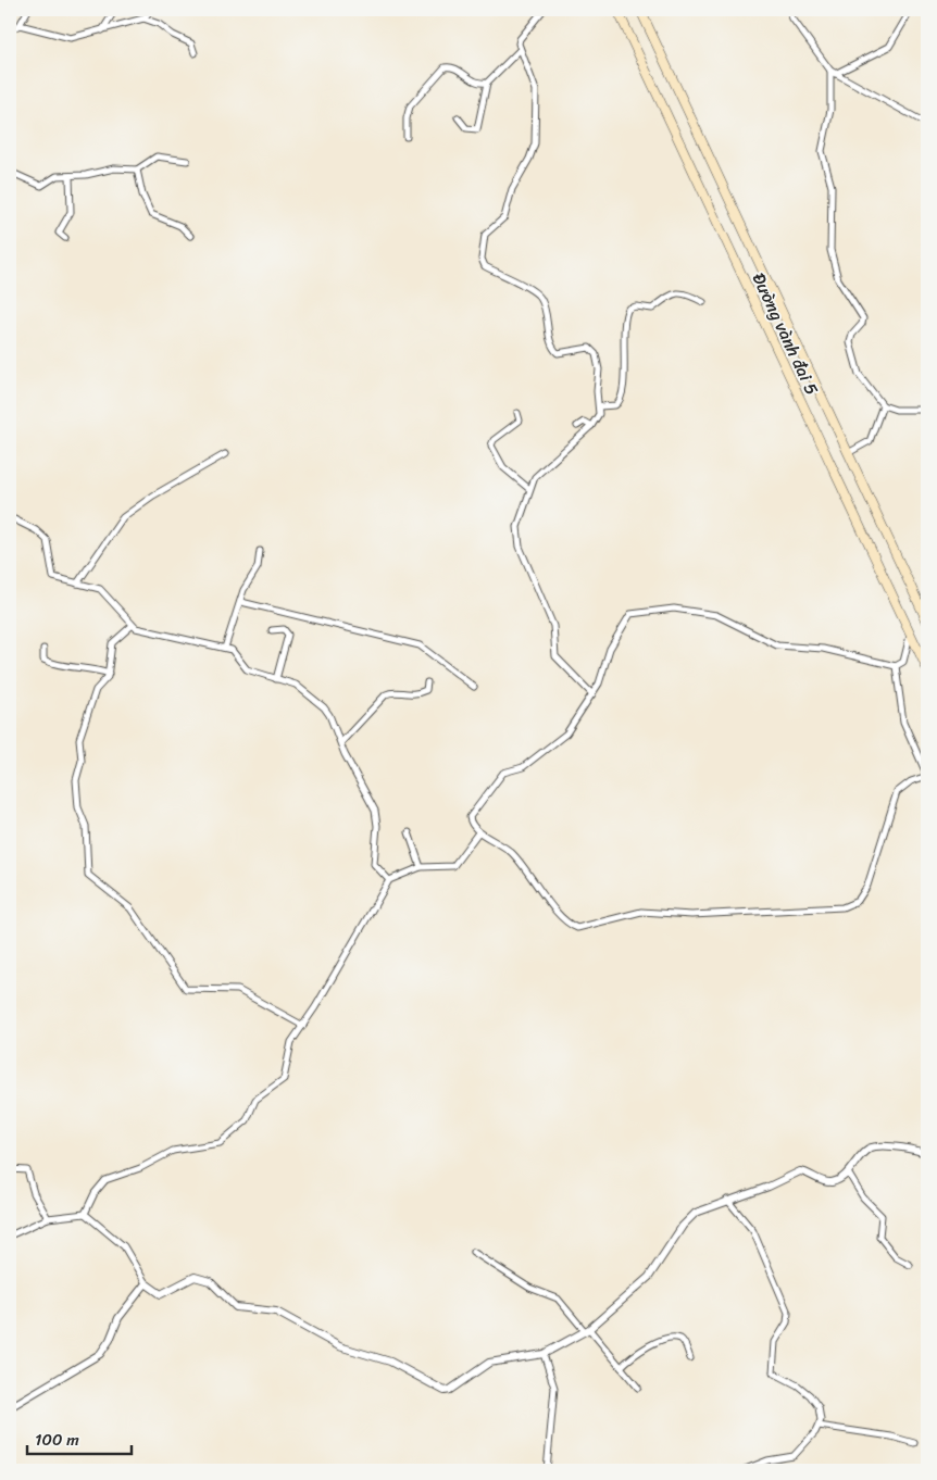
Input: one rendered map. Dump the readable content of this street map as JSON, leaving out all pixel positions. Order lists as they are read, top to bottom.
{
  "streets": {
    "main road": ["Đường vành đai 5"]
  },
  "scale_bar": "100 m"
}
